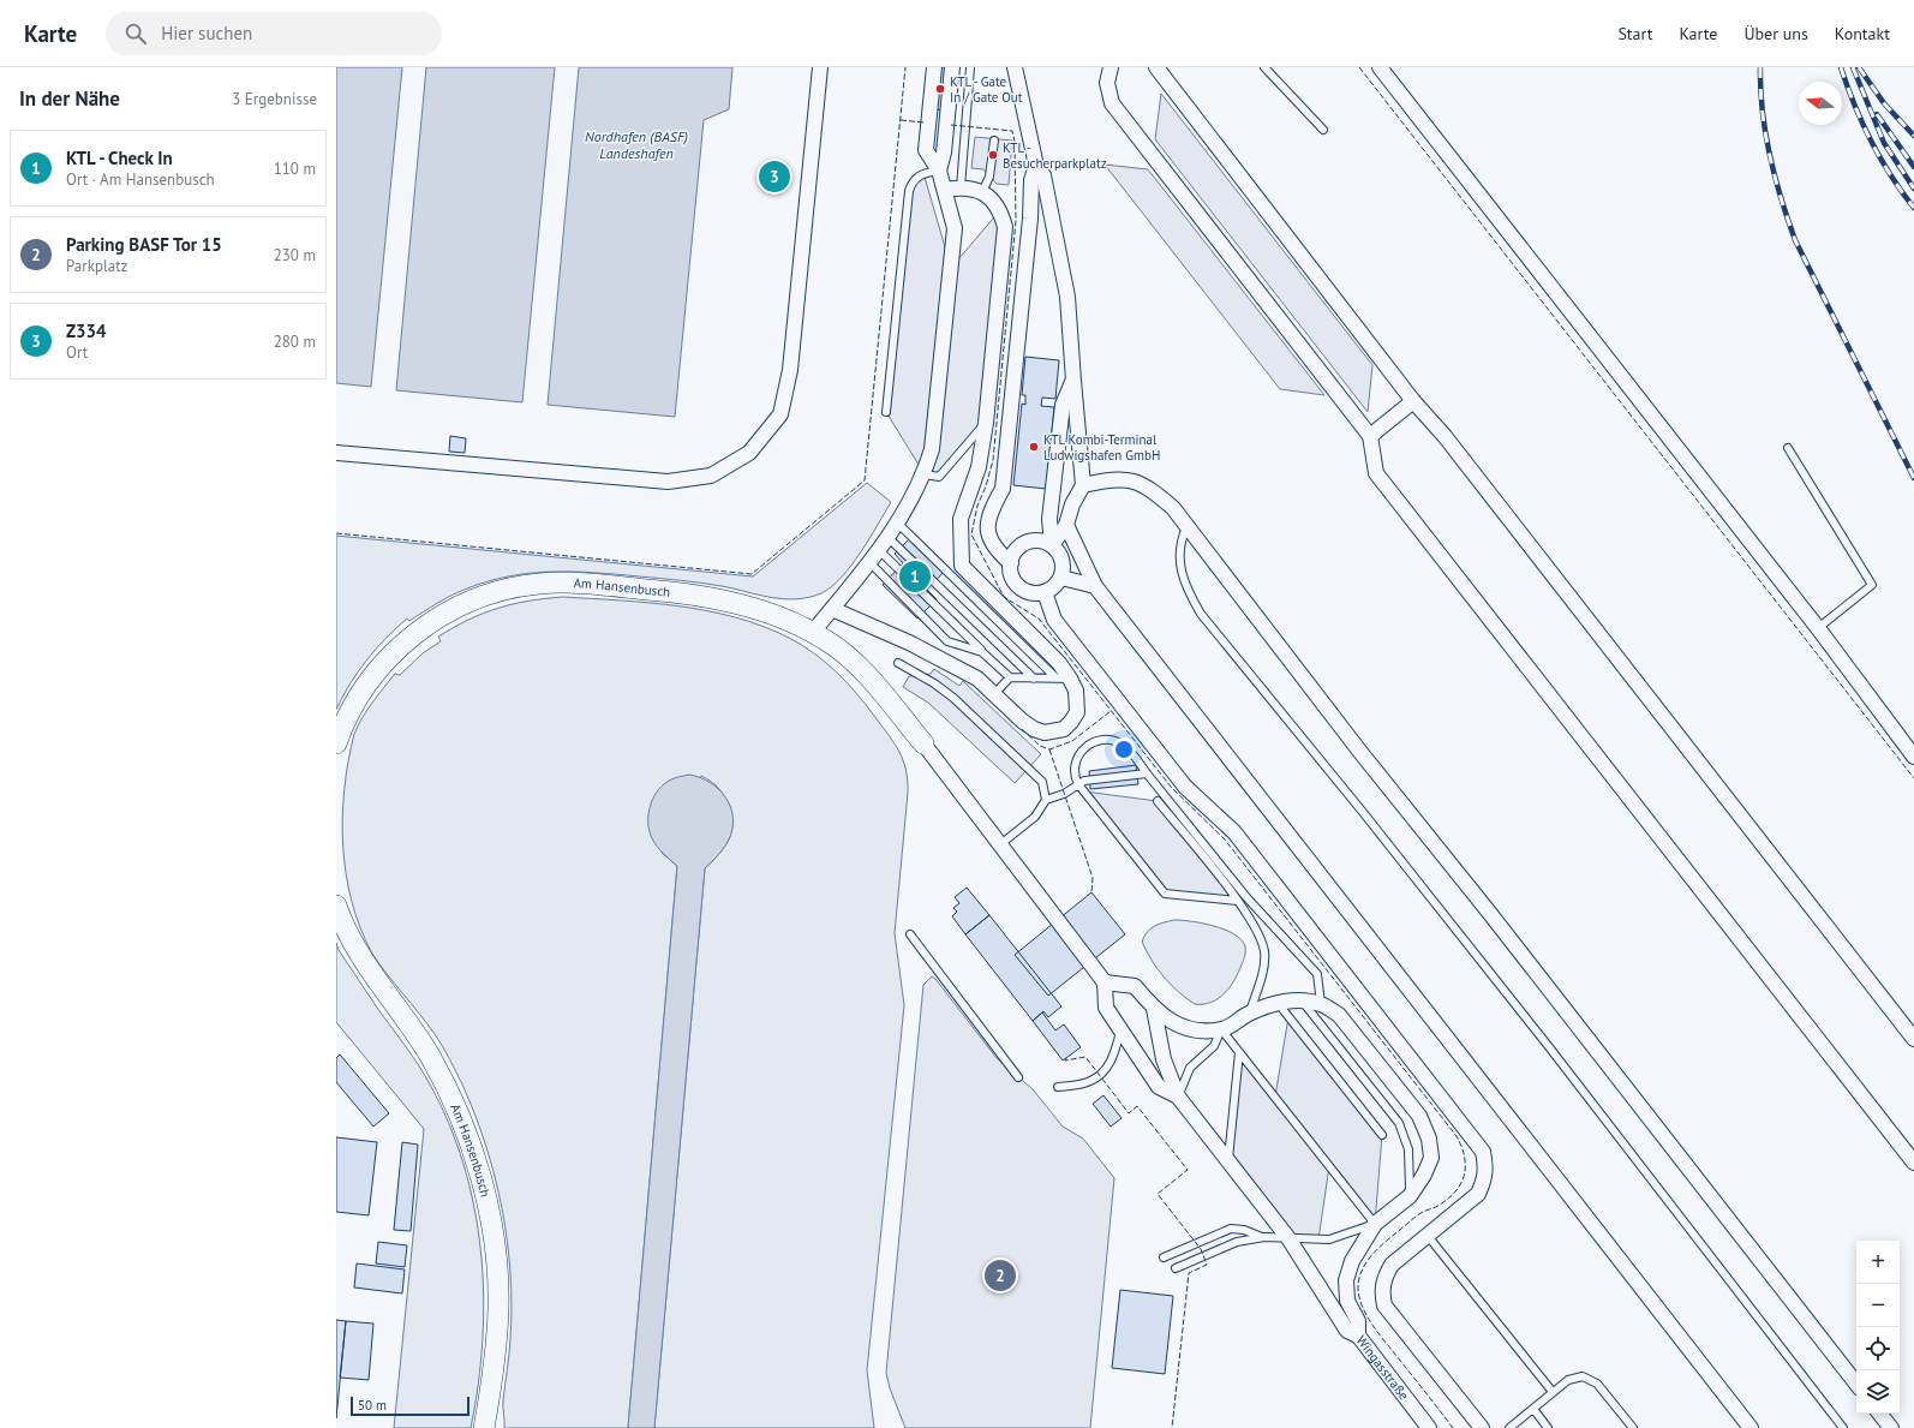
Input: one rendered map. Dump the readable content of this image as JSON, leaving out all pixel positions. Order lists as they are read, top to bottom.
{
  "streets": {
    "street": ["Am Hansenbusch", "Wingasstraße"]
  },
  "water": ["Nordhafen (BASF) Landeshafen"],
  "places": ["KTL - Gate In / Gate Out", "KTL - Besucherparkplatz", "KTL Kombi-Terminal Ludwigshafen GmbH"],
  "scale_bar": "50 m",
  "north": "left",
  "page": {
    "header": "Karte",
    "search": "Hier suchen",
    "nav": [
      "Start",
      "Karte",
      "Über uns",
      "Kontakt"
    ],
    "heading": ["In der Nähe", "3 Ergebnisse"],
    "list": [
      {
        "mark": "1",
        "name": "KTL - Check In",
        "note": "Ort · Am Hansenbusch",
        "value": "110 m"
      },
      {
        "mark": "2",
        "name": "Parking BASF Tor 15",
        "note": "Parkplatz",
        "value": "230 m"
      },
      {
        "mark": "3",
        "name": "Z334",
        "note": "Ort",
        "value": "280 m"
      }
    ],
    "pins": ["3", "1", "2"],
    "map_buttons": ["+", "−"],
    "scale": "50 m"
  }
}
